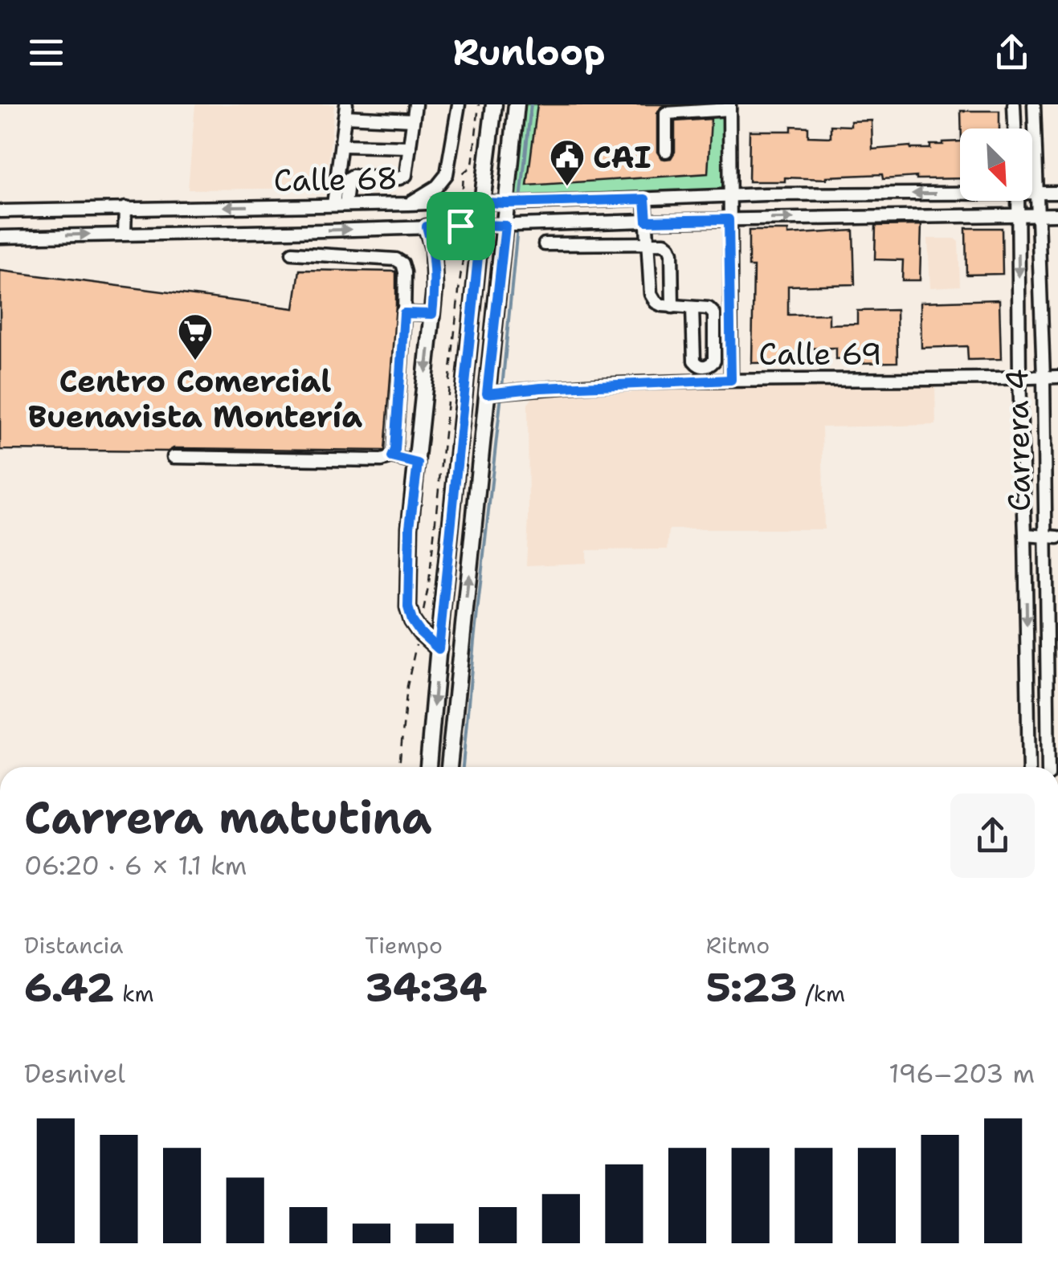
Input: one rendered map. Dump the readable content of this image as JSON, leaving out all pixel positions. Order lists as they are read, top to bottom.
{
  "streets": {
    "street": ["Calle 68", "Calle 69", "Carrera 4"]
  },
  "crossings": [
    ["Calle 68", "Carrera 4"],
    ["Calle 69", "Carrera 4"]
  ],
  "places": {
    "public building": ["CAI"],
    "supermarket": ["Centro Comercial Buenavista Montería"]
  },
  "north": "bottom right",
  "page": {
    "header": "Runloop",
    "heading": ["Carrera matutina", "06:20 · 6 × 1.1 km"],
    "stats": [
      ["Distancia", "6.42 km"],
      ["Tiempo", "34:34"],
      ["Ritmo", "5:23 /km"]
    ],
    "chart": ["Desnivel", "196–203 m"]
  }
}
